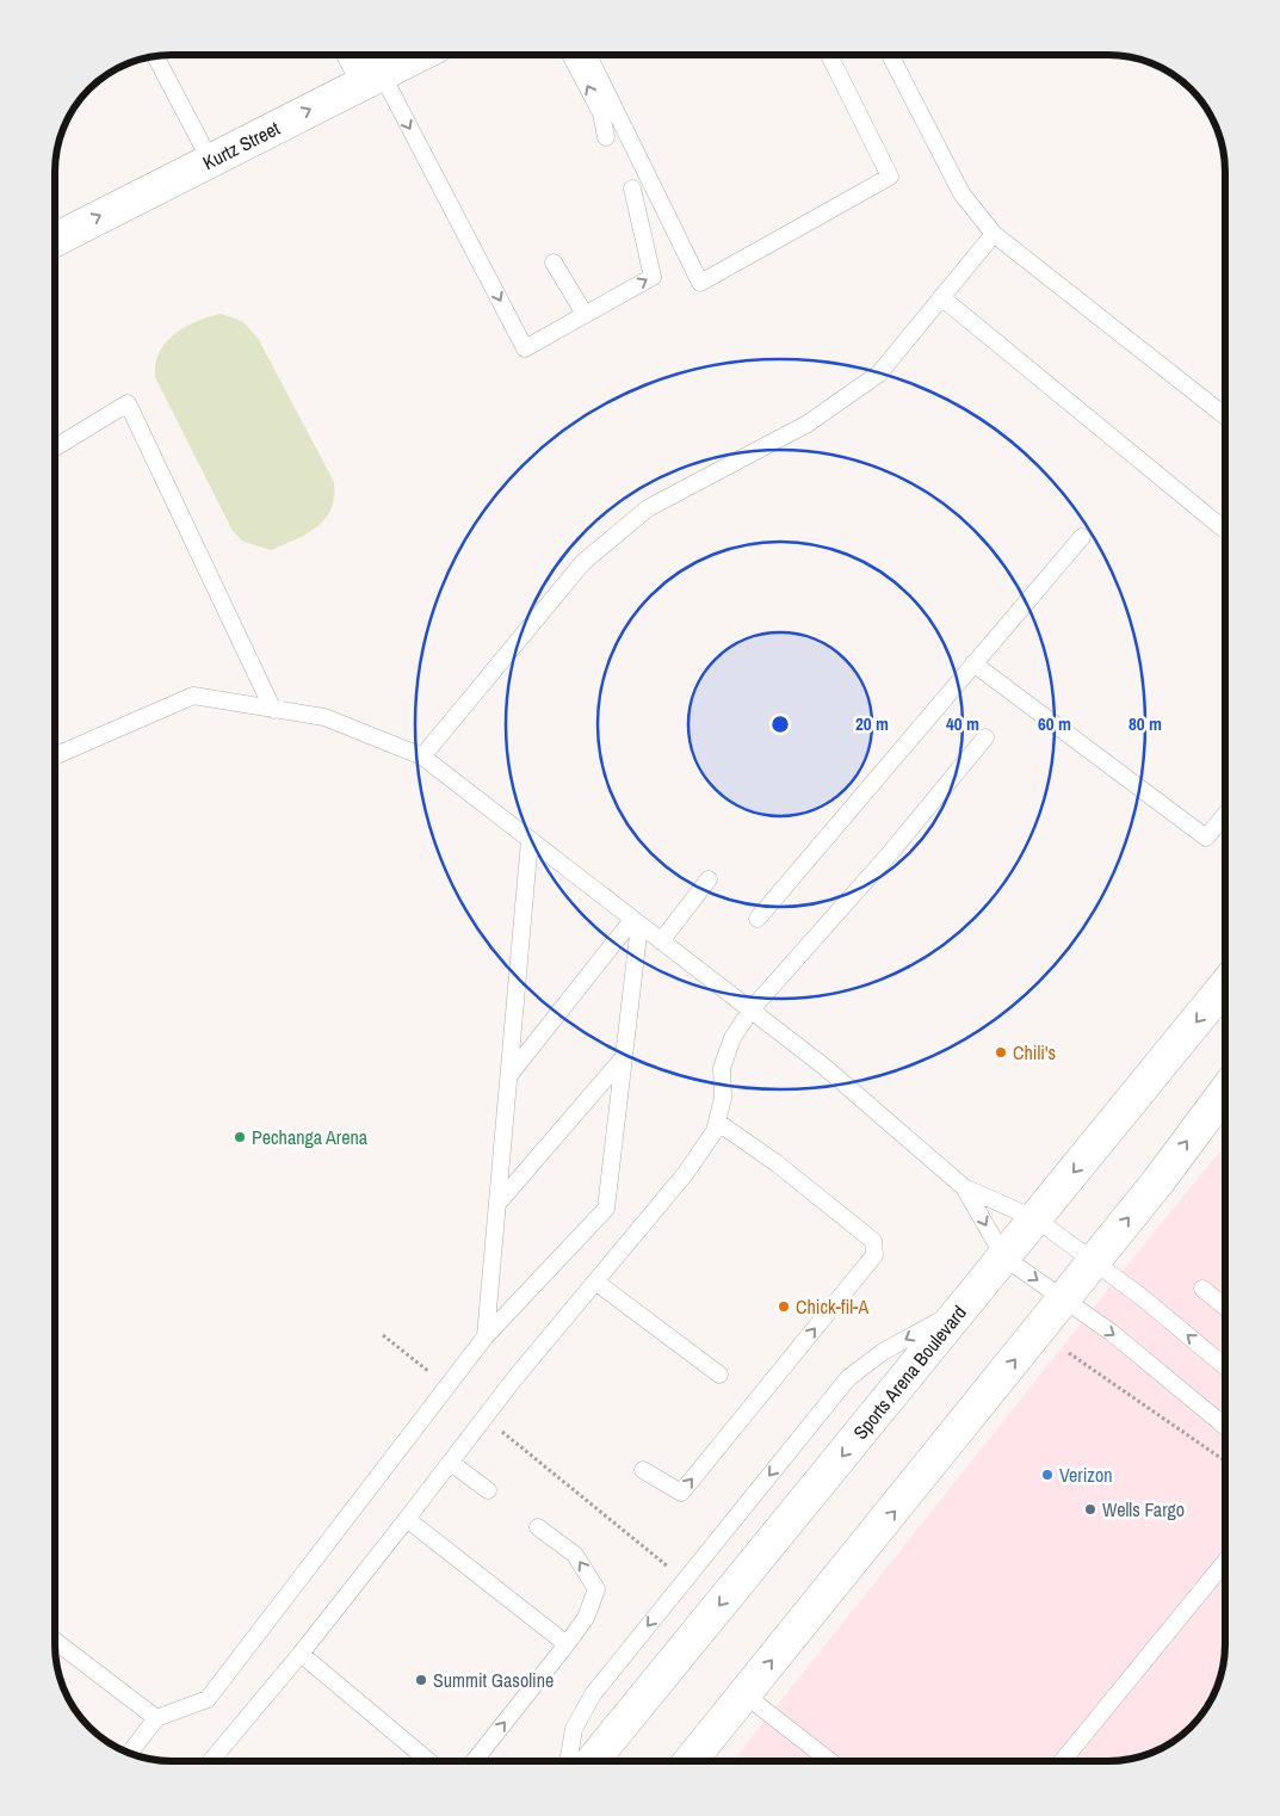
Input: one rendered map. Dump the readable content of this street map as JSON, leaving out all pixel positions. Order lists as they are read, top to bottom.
{
  "streets": {
    "main road": ["Kurtz Street", "Sports Arena Boulevard"]
  },
  "one_way": ["Kurtz Street"],
  "places": [
    "Chili's",
    "Pechanga Arena",
    "Chick-fil-A",
    "Verizon",
    "Wells Fargo",
    "Summit Gasoline"
  ],
  "rings": [
    "20 m",
    "40 m",
    "60 m",
    "80 m"
  ]
}
